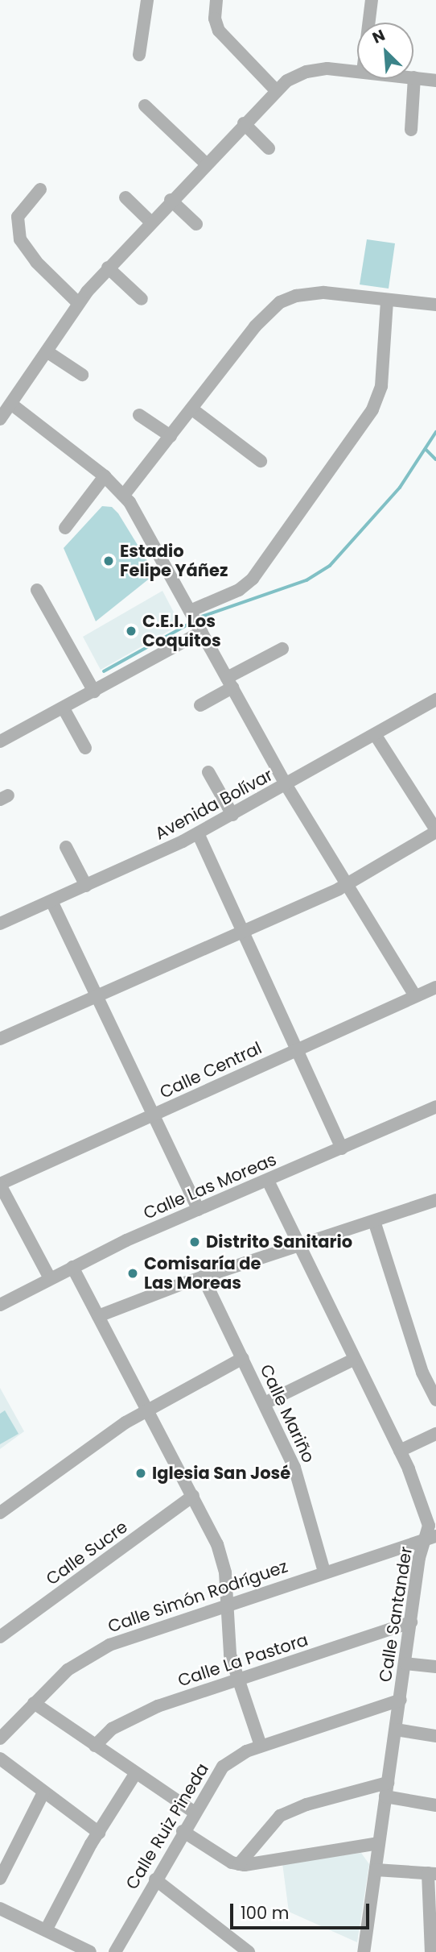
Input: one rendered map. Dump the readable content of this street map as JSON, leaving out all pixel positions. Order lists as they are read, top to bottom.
{
  "streets": {
    "street": [
      "Avenida Bolívar",
      "Calle Central",
      "Calle Las Moreas",
      "Calle Mariño",
      "Calle Sucre",
      "Calle Simón Rodríguez",
      "Calle Santander",
      "Calle La Pastora",
      "Calle Ruiz Pineda"
    ]
  },
  "crossings": [
    ["Calle Las Moreas", "Calle Santander"],
    ["Calle Mariño", "Calle Simón Rodríguez"],
    ["Calle Simón Rodríguez", "Calle Santander"],
    ["Calle Santander", "Calle La Pastora"],
    ["Calle Santander", "Calle Ruiz Pineda"]
  ],
  "places": [
    "Estadio Felipe Yáñez",
    "C.E.I. Los Coquitos",
    "Distrito Sanitario",
    "Comisaría de Las Moreas",
    "Iglesia San José"
  ],
  "scale_bar": "100 m",
  "north": "top left"
}
